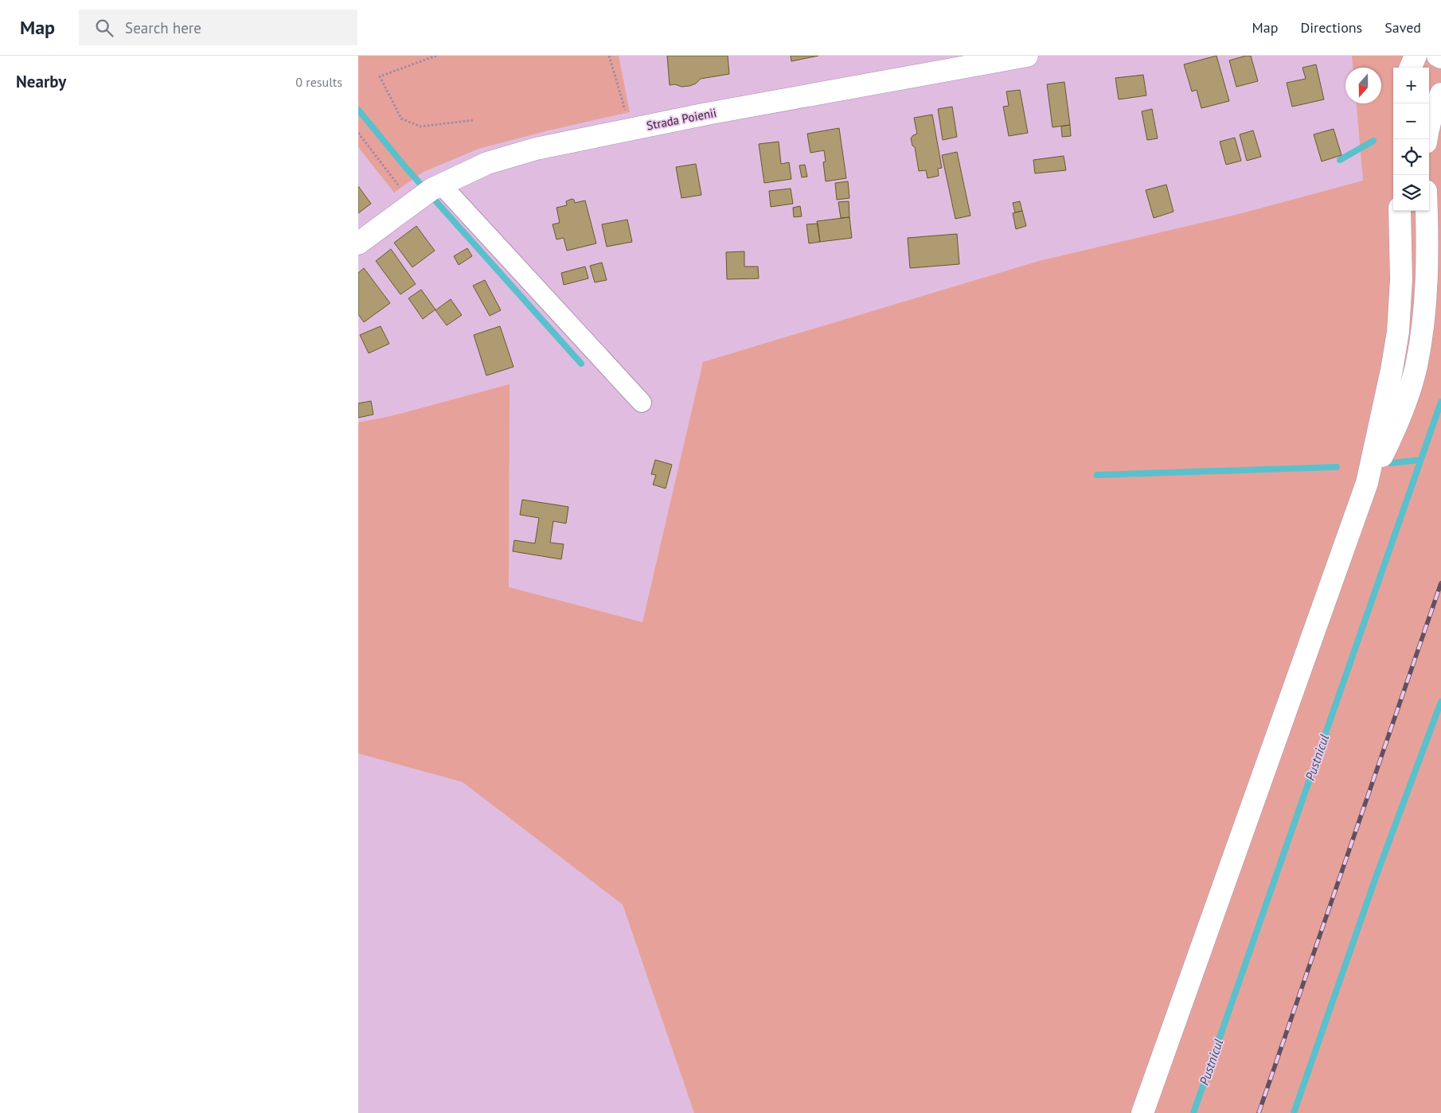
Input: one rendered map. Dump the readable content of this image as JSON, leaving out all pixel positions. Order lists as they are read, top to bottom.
{
  "streets": {
    "main road": ["Strada Poienii"]
  },
  "water": ["Pustnicul"],
  "north": "bottom",
  "page": {
    "header": "Map",
    "search": "Search here",
    "nav": ["Map", "Directions", "Saved"],
    "heading": ["Nearby", "0 results"],
    "map_buttons": ["+", "−"]
  }
}
